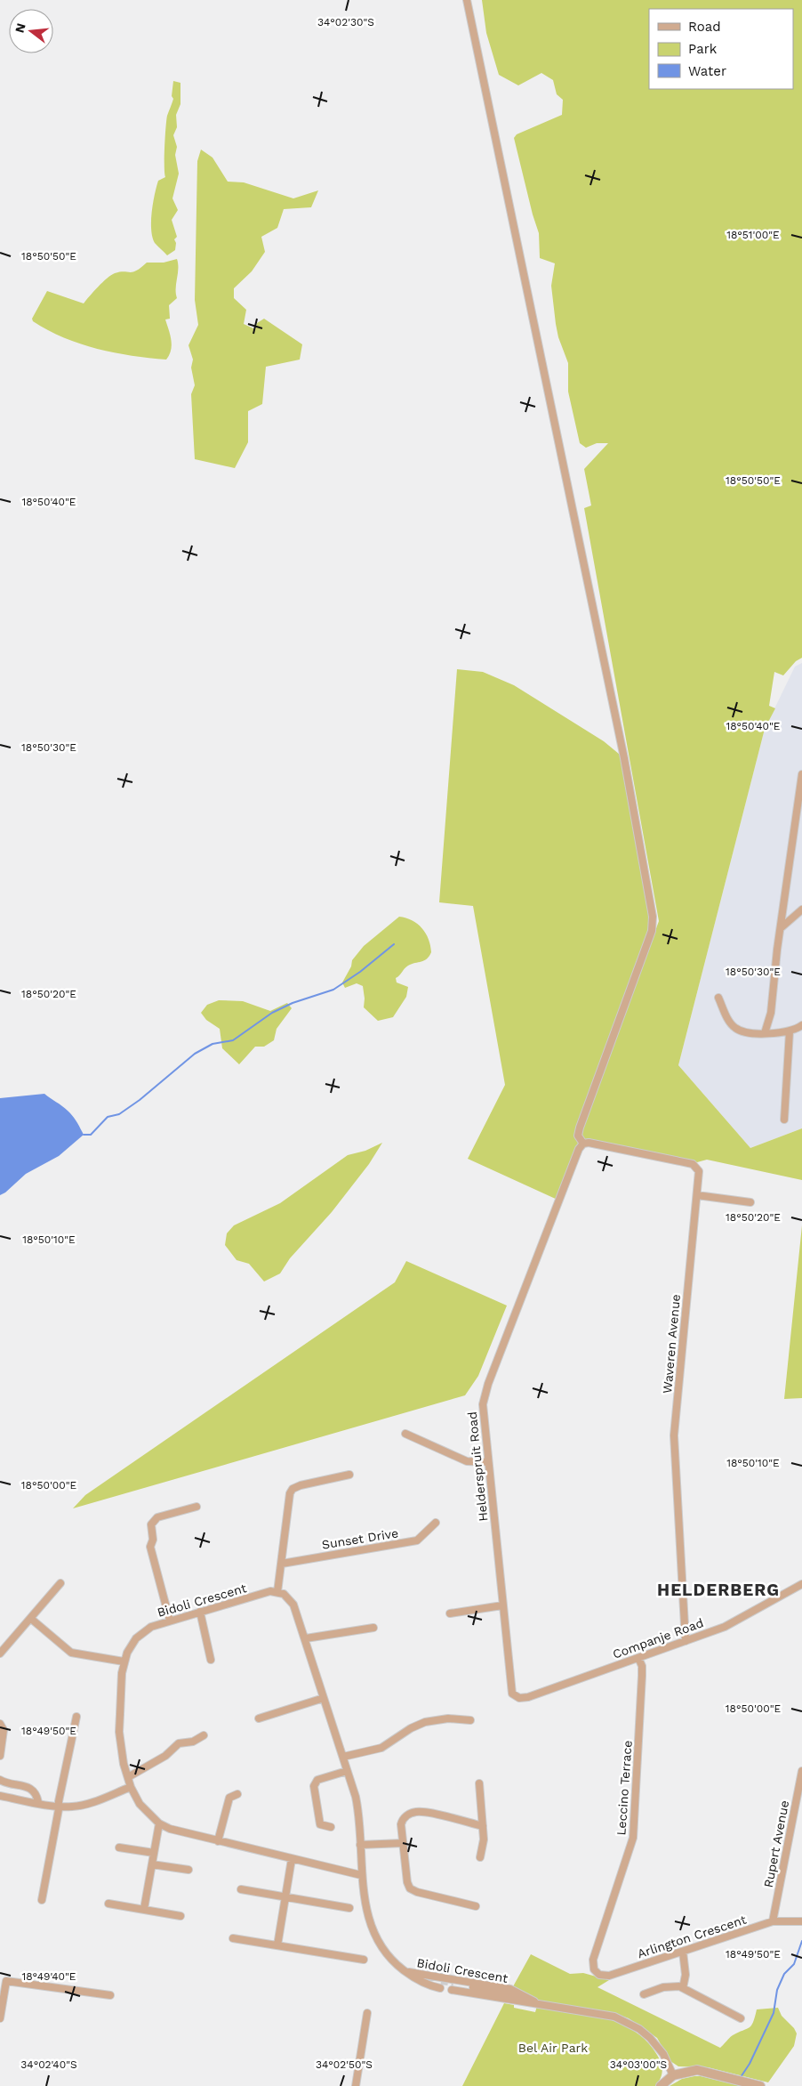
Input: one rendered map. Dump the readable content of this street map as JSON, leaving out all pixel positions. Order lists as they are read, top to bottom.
{
  "streets": {
    "street": [
      "Waveren Avenue",
      "Helderspruit Road",
      "Sunset Drive",
      "Bidoli Crescent",
      "Companje Road",
      "Leccino Terrace",
      "Rupert Avenue",
      "Arlington Crescent"
    ]
  },
  "crossings": [
    ["Waveren Avenue", "Helderspruit Road"],
    ["Waveren Avenue", "Companje Road"],
    ["Helderspruit Road", "Companje Road"],
    ["Companje Road", "Leccino Terrace"],
    ["Leccino Terrace", "Arlington Crescent"],
    ["Rupert Avenue", "Arlington Crescent"]
  ],
  "districts": ["HELDERBERG"],
  "parks": ["Bel Air Park"],
  "legend": ["Road", "Park", "Water"],
  "north": "left",
  "coordinates": [
    "34°02'30\"S",
    "18°51'00\"E",
    "18°50'50\"E",
    "18°50'40\"E",
    "18°50'30\"E",
    "18°50'20\"E",
    "18°50'10\"E",
    "18°50'00\"E",
    "18°49'50\"E",
    "18°49'40\"E",
    "34°02'40\"S",
    "34°02'50\"S",
    "34°03'00\"S"
  ]
}
